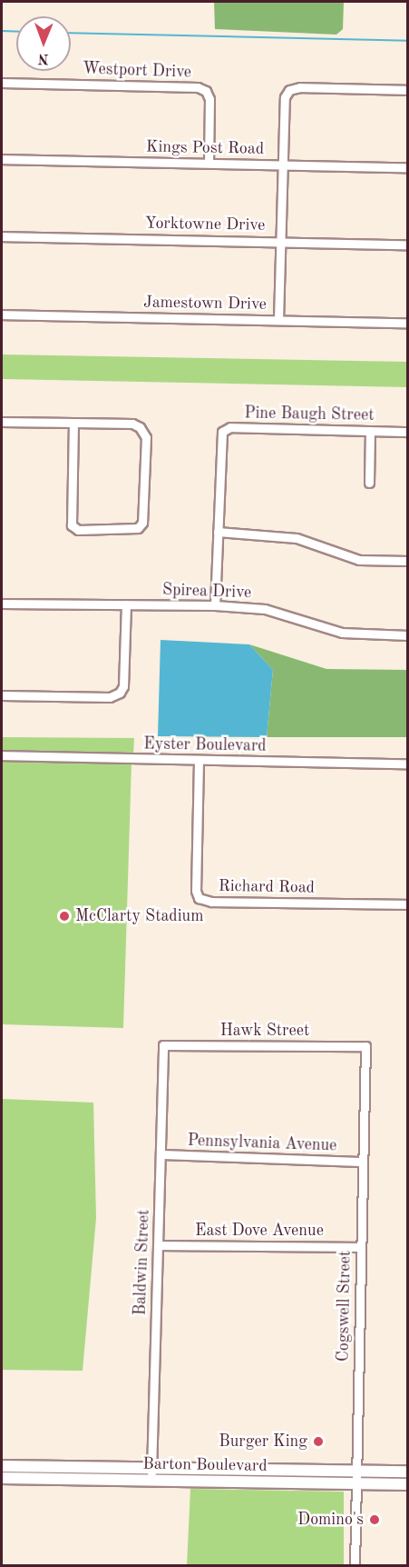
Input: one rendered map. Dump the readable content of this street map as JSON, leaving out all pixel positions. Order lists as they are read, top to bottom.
{
  "streets": {
    "main road": ["Barton Boulevard"],
    "street": [
      "Westport Drive",
      "Kings Post Road",
      "Yorktowne Drive",
      "Jamestown Drive",
      "Pine Baugh Street",
      "Spirea Drive",
      "Eyster Boulevard",
      "Richard Road",
      "Hawk Street",
      "Pennsylvania Avenue",
      "East Dove Avenue",
      "Baldwin Street",
      "Cogswell Street"
    ]
  },
  "crossings": [
    ["Westport Drive", "Kings Post Road"],
    ["Pine Baugh Street", "Spirea Drive"],
    ["Eyster Boulevard", "Richard Road"],
    ["Hawk Street", "Baldwin Street"],
    ["Hawk Street", "Cogswell Street"],
    ["Pennsylvania Avenue", "Baldwin Street"],
    ["Pennsylvania Avenue", "Cogswell Street"],
    ["East Dove Avenue", "Baldwin Street"],
    ["East Dove Avenue", "Cogswell Street"],
    ["Baldwin Street", "Barton Boulevard"],
    ["Cogswell Street", "Barton Boulevard"]
  ],
  "places": ["McClarty Stadium", "Burger King", "Domino's"],
  "north": "bottom"
}
